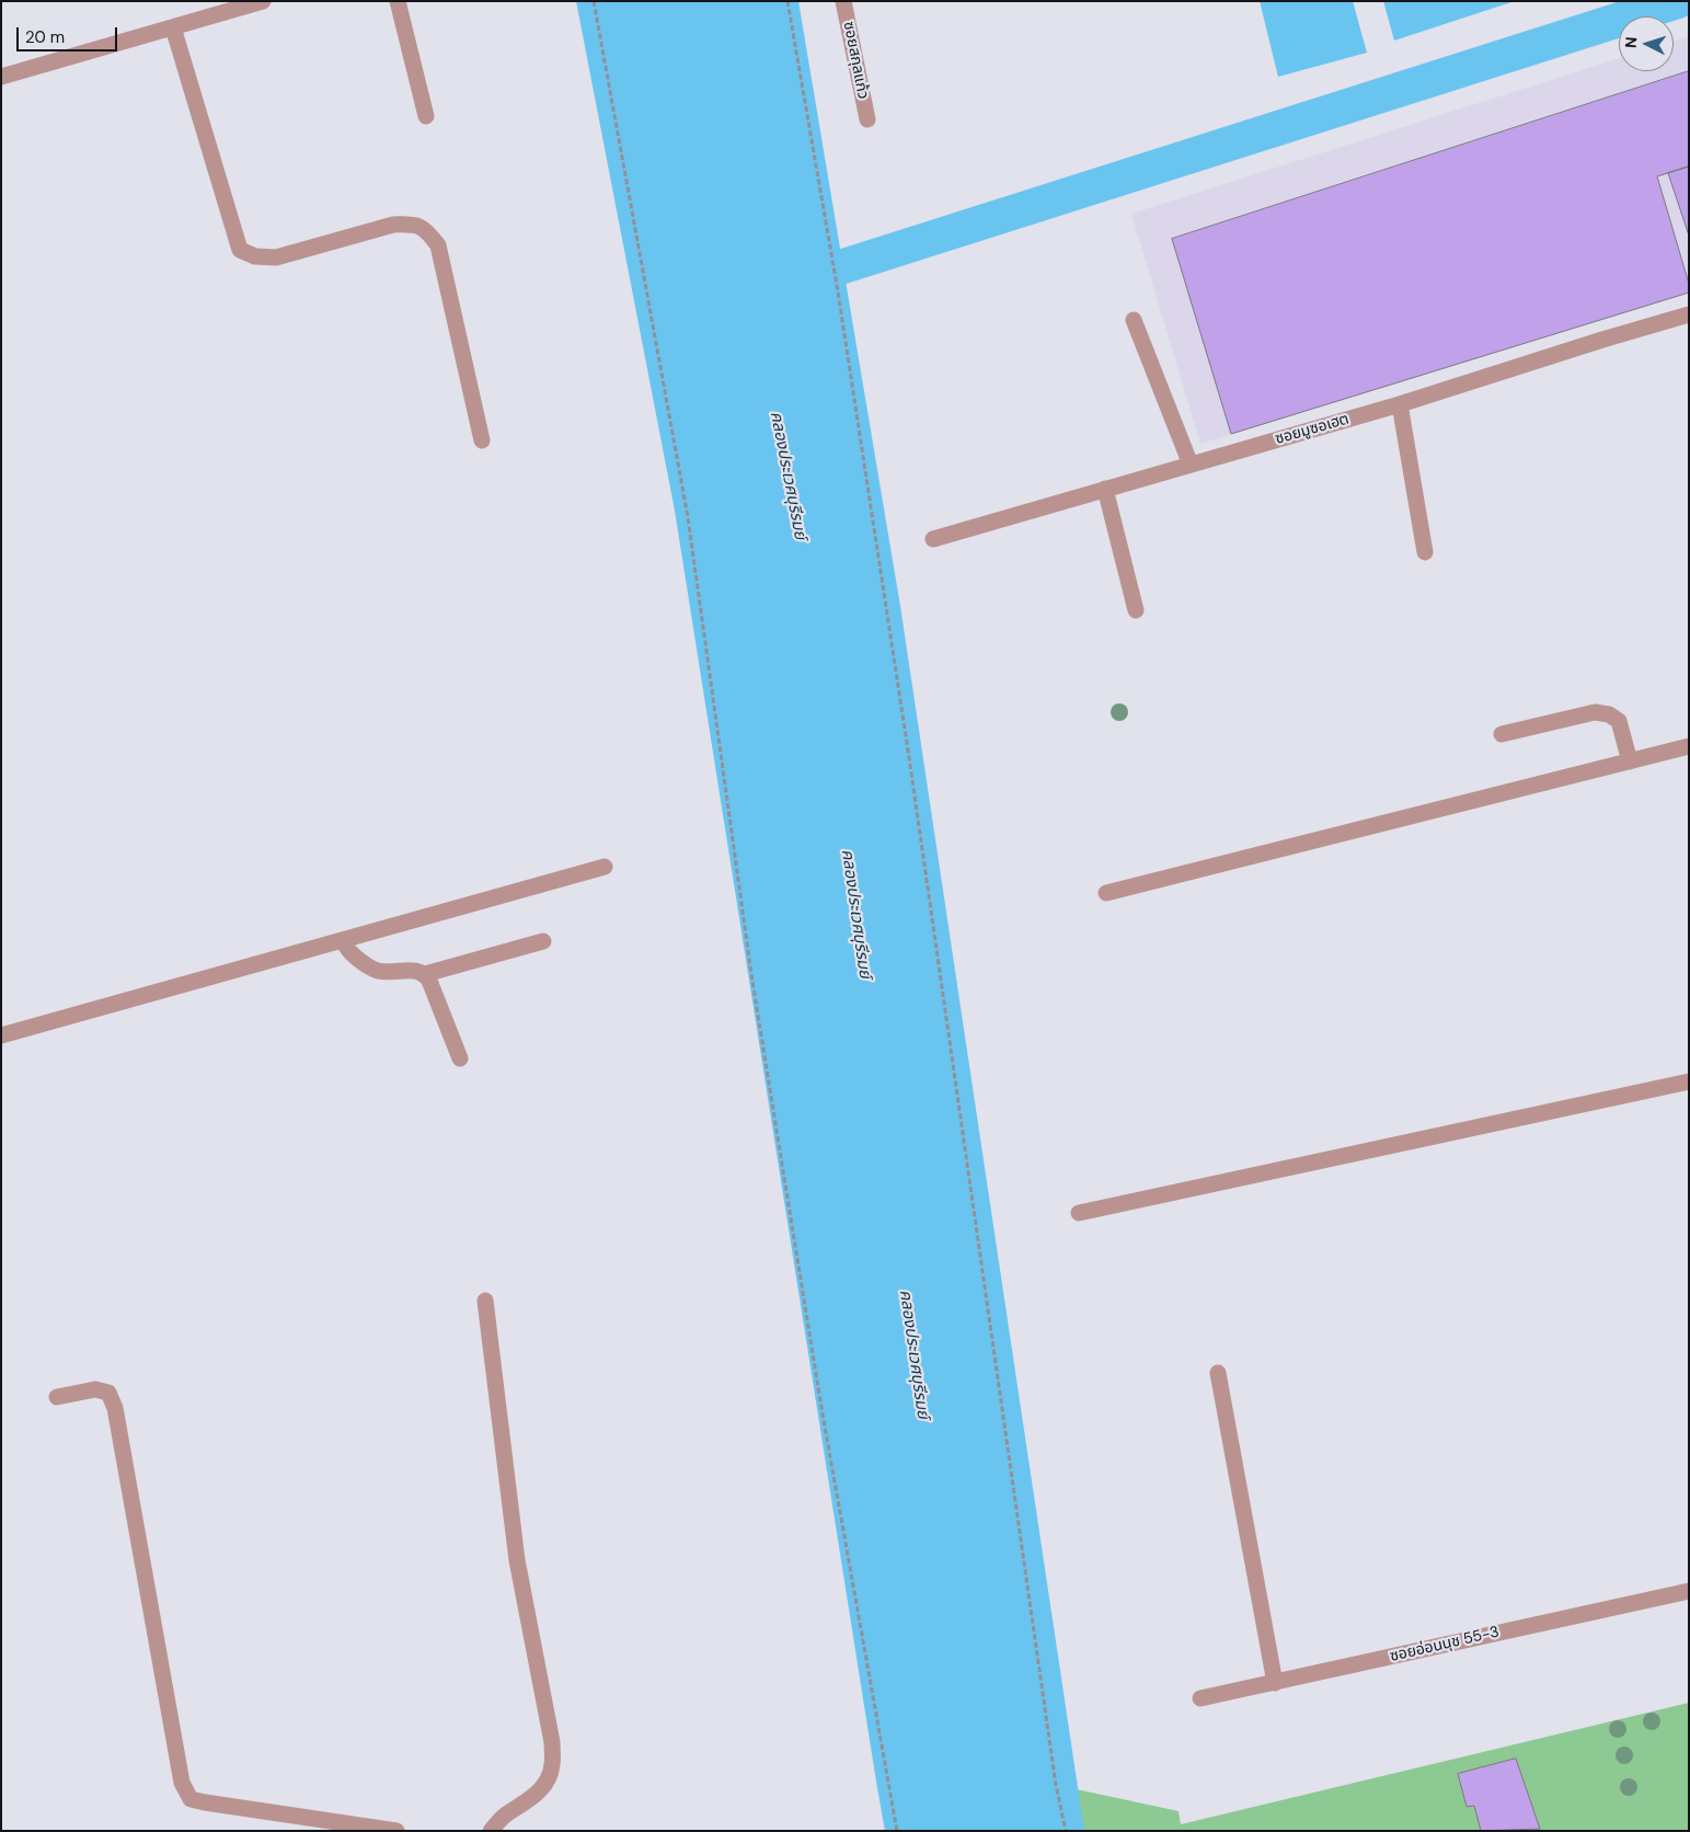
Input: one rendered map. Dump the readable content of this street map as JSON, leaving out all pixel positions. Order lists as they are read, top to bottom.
{
  "streets": {
    "street": ["ซอยสกุลแก้ว", "ซอยมูซอเฮต", "ซอยอ่อนนุช 55-3"]
  },
  "water": ["คลองประเวศบุรีรมย์"],
  "scale_bar": "20 m",
  "north": "left"
}
